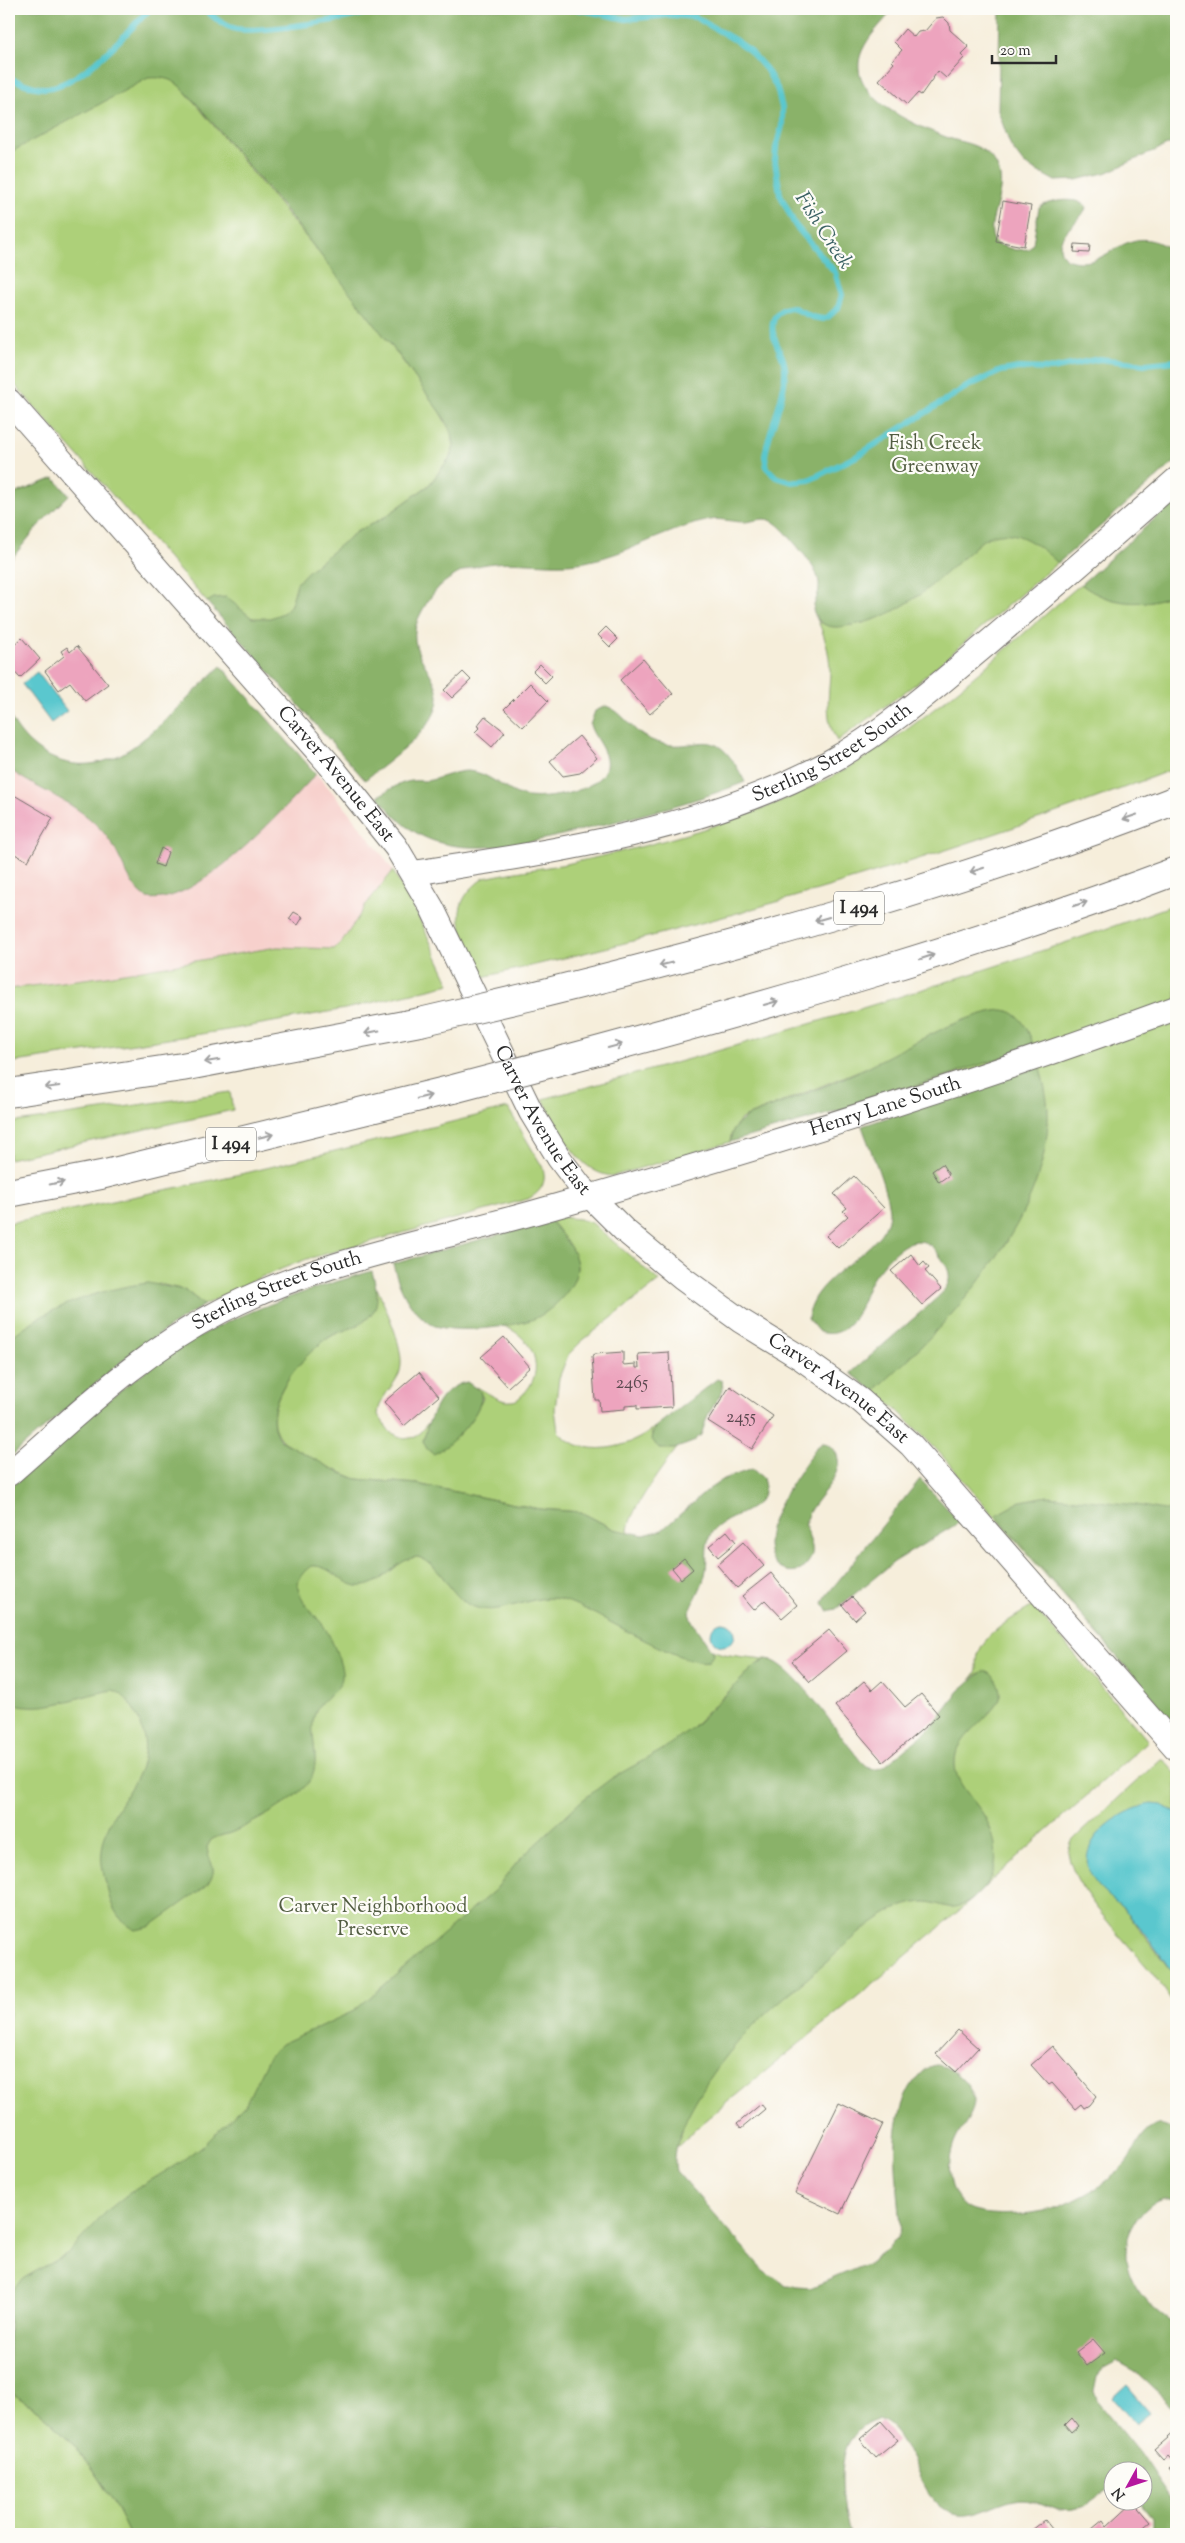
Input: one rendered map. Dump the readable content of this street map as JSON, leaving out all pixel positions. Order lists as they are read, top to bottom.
{
  "streets": {
    "highway": ["I 494"],
    "street": ["Sterling Street South", "Carver Avenue East", "Henry Lane South"]
  },
  "crossings": [
    ["Sterling Street South", "Carver Avenue East"],
    ["Sterling Street South", "Henry Lane South"],
    ["Carver Avenue East", "Henry Lane South"]
  ],
  "water": ["Fish Creek"],
  "parks": ["Fish Creek Greenway", "Carver Neighborhood Preserve"],
  "house_numbers": ["2465", "2455"],
  "scale_bar": "20 m",
  "north": "bottom left"
}
